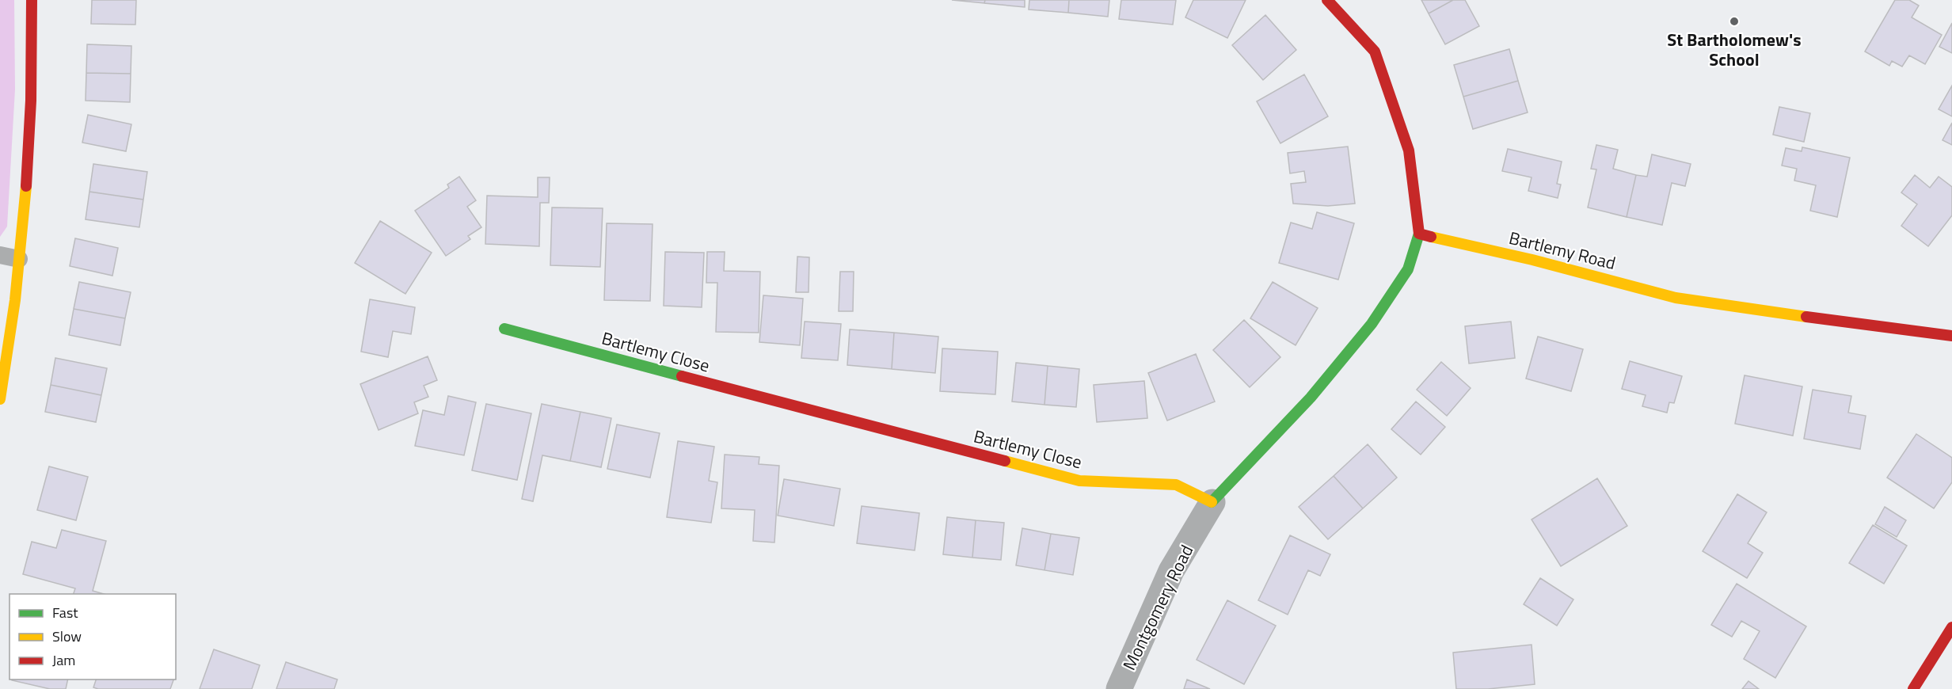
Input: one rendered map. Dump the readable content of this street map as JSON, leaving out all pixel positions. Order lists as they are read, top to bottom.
{
  "streets": {
    "street": ["Bartlemy Road", "Bartlemy Close", "Montgomery Road"]
  },
  "crossings": [
    ["Bartlemy Close", "Montgomery Road"]
  ],
  "places": ["St Bartholomew's School"],
  "legend": ["Fast", "Slow", "Jam"]
}
